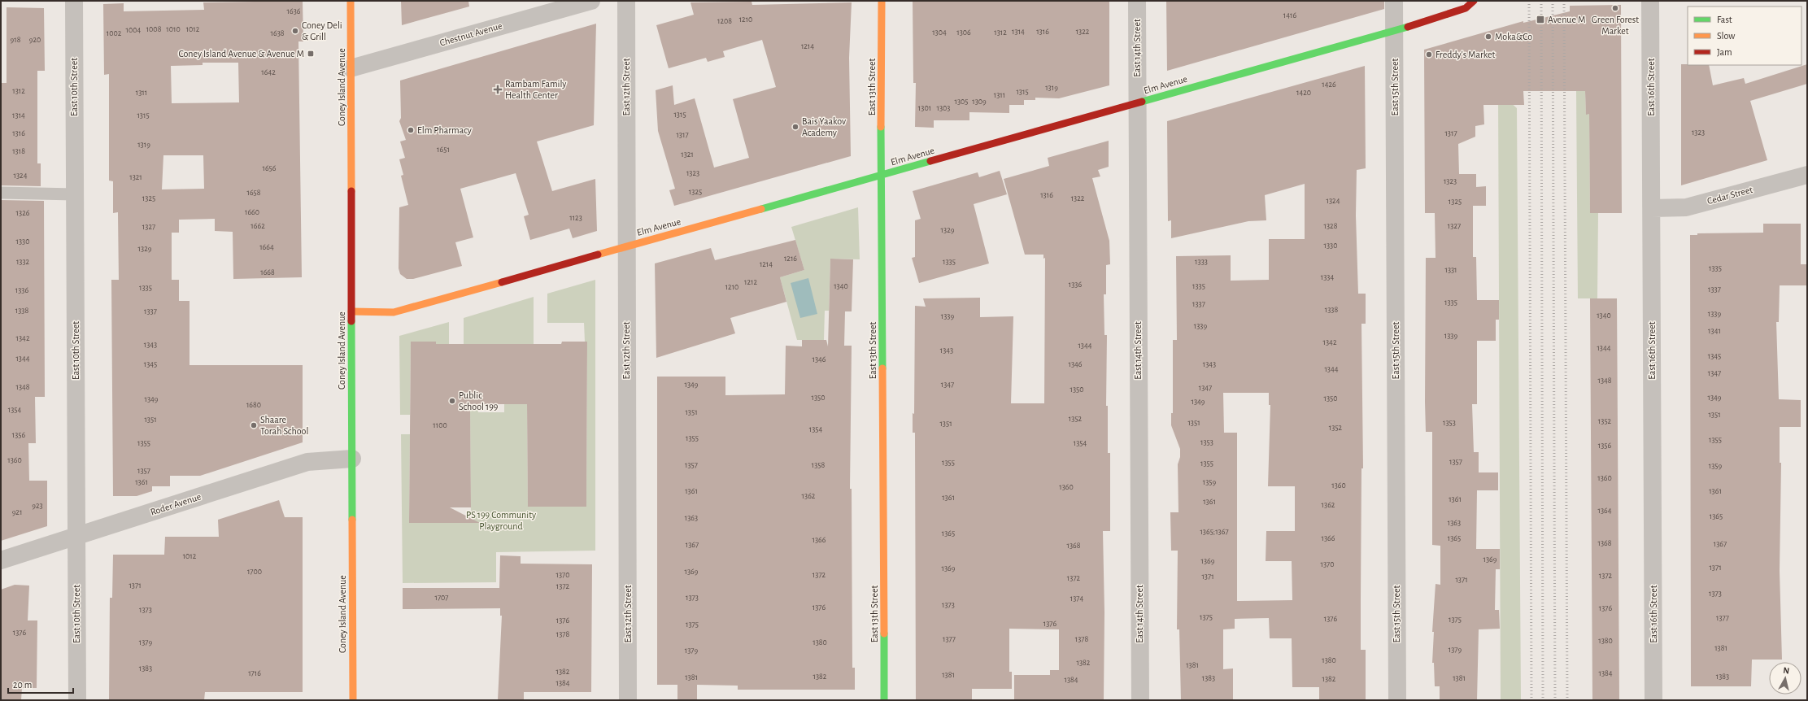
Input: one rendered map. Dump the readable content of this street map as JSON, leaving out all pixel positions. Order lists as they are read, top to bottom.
{
  "streets": {
    "street": [
      "Chestnut Avenue",
      "East 14th Street",
      "Elm Avenue",
      "East 10th Street",
      "Coney Island Avenue",
      "East 12th Street",
      "East 13th Street",
      "East 15th Street",
      "East 16th Street",
      "Cedar Street",
      "Roder Avenue"
    ]
  },
  "crossings": [
    ["Chestnut Avenue", "Coney Island Avenue"],
    ["East 14th Street", "Elm Avenue"],
    ["Elm Avenue", "Coney Island Avenue"],
    ["Elm Avenue", "East 12th Street"],
    ["Elm Avenue", "East 13th Street"],
    ["Elm Avenue", "East 15th Street"],
    ["East 10th Street", "Roder Avenue"],
    ["Coney Island Avenue", "Roder Avenue"],
    ["East 16th Street", "Cedar Street"]
  ],
  "parks": ["PS 199 Community Playground"],
  "places": {
    "other": [
      "Green Forest Market",
      "Coney Deli & Grill",
      "Moka&Co",
      "Freddy's Market",
      "Bais Yaakov Academy",
      "Elm Pharmacy",
      "Public School 199",
      "Shaare Torah School"
    ],
    "transit": ["Avenue M", "Coney Island Avenue & Avenue M"],
    "health": ["Rambam Family Health Center"]
  },
  "house_numbers": [
    "1636",
    "1416",
    "1210",
    "1208",
    "1008",
    "1010",
    "1012",
    "1004",
    "1314",
    "1316",
    "1322",
    "1304",
    "1306",
    "1312",
    "1002",
    "1638",
    "918",
    "920",
    "1214",
    "1642",
    "1426",
    "1319",
    "1312",
    "1315",
    "1311",
    "1420",
    "1311",
    "1305",
    "1309",
    "1301",
    "1303",
    "1315",
    "1314",
    "1315",
    "1323",
    "1316",
    "1317",
    "1317",
    "1319",
    "1651",
    "1318",
    "1321",
    "1656",
    "1323",
    "1324",
    "1321",
    "1323",
    "1325",
    "1658",
    "1316",
    "1325",
    "1322",
    "1324",
    "1325",
    "1660",
    "1326",
    "1123",
    "1662",
    "1328",
    "1327",
    "1327",
    "1329",
    "1330",
    "1330",
    "1664",
    "1329",
    "1216",
    "1332",
    "1335",
    "1333",
    "1214",
    "1335",
    "1331",
    "1668",
    "1334",
    "1212",
    "1336",
    "1340",
    "1335",
    "1210",
    "1335",
    "1337",
    "1336",
    "1335",
    "1337",
    "1338",
    "1338",
    "1337",
    "1339",
    "1340",
    "1339",
    "1339",
    "1341",
    "1339",
    "1342",
    "1342",
    "1343",
    "1344",
    "1344",
    "1343",
    "1345",
    "1344",
    "1346",
    "1345",
    "1346",
    "1343",
    "1344",
    "1347",
    "1348",
    "1349",
    "1347",
    "1348",
    "1347",
    "1350",
    "1350",
    "1349",
    "1350",
    "1349",
    "1349",
    "1680",
    "1354",
    "1351",
    "1351",
    "1352",
    "1351",
    "1352",
    "1351",
    "1353",
    "1351",
    "1100",
    "1352",
    "1354",
    "1356",
    "1355",
    "1355",
    "1353",
    "1355",
    "1354",
    "1356",
    "1360",
    "1357",
    "1355",
    "1355",
    "1357",
    "1358",
    "1359",
    "1357",
    "1360",
    "1361",
    "1359",
    "1360",
    "1360",
    "1361",
    "1361",
    "1362",
    "1361",
    "1361",
    "1361",
    "1362",
    "923",
    "1364",
    "921",
    "1365",
    "1363",
    "1363",
    "1365;1367",
    "1365",
    "1366",
    "1365",
    "1366",
    "1368",
    "1367",
    "1367",
    "1368",
    "1012",
    "1369",
    "1369",
    "1370",
    "1371",
    "1369",
    "1700",
    "1369",
    "1370",
    "1372",
    "1372",
    "1371",
    "1372",
    "1371",
    "1371",
    "1372",
    "1373",
    "1707",
    "1373",
    "1374",
    "1373",
    "1376",
    "1376",
    "1373",
    "1375",
    "1377",
    "1376",
    "1375",
    "1376",
    "1376",
    "1375",
    "1376",
    "1378",
    "1377",
    "1378",
    "1380",
    "1379",
    "1380",
    "1381",
    "1379",
    "1379",
    "1380",
    "1382",
    "1381",
    "1383",
    "1382",
    "1716",
    "1384",
    "1381",
    "1382",
    "1383",
    "1381",
    "1383",
    "1381",
    "1382",
    "1384",
    "1384"
  ],
  "legend": ["Fast", "Slow", "Jam"],
  "scale_bar": "20 m",
  "north": "top"
}
